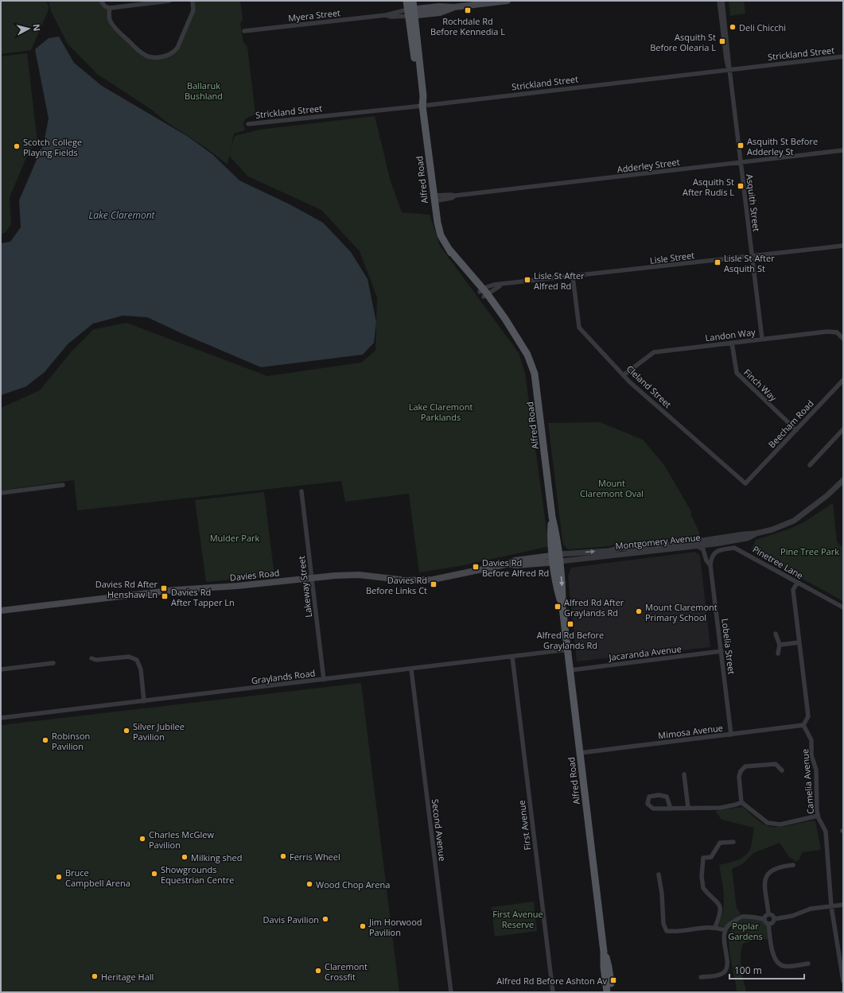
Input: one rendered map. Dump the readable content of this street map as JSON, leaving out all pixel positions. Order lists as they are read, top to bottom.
{
  "streets": {
    "main road": ["Alfred Road", "Davies Road"],
    "street": [
      "Myera Street",
      "Strickland Street",
      "Adderley Street",
      "Asquith Street",
      "Lisle Street",
      "Landon Way",
      "Finch Way",
      "Cleland Street",
      "Beecham Road",
      "Montgomery Avenue",
      "Pinetree Lane",
      "Lakeway Street",
      "Lobelia Street",
      "Jacaranda Avenue",
      "Graylands Road",
      "Mimosa Avenue",
      "Camelia Avenue",
      "First Avenue",
      "Second Avenue"
    ]
  },
  "crossings": [
    ["Myera Street", "Alfred Road"],
    ["Strickland Street", "Alfred Road"],
    ["Strickland Street", "Asquith Street"],
    ["Adderley Street", "Alfred Road"],
    ["Adderley Street", "Asquith Street"],
    ["Alfred Road", "Lisle Street"],
    ["Alfred Road", "Montgomery Avenue"],
    ["Alfred Road", "Davies Road"],
    ["Alfred Road", "Jacaranda Avenue"],
    ["Alfred Road", "Graylands Road"],
    ["Alfred Road", "Mimosa Avenue"],
    ["Asquith Street", "Lisle Street"],
    ["Asquith Street", "Landon Way"],
    ["Lisle Street", "Cleland Street"],
    ["Landon Way", "Finch Way"],
    ["Landon Way", "Cleland Street"],
    ["Finch Way", "Beecham Road"],
    ["Cleland Street", "Beecham Road"],
    ["Montgomery Avenue", "Davies Road"],
    ["Montgomery Avenue", "Lobelia Street"],
    ["Pinetree Lane", "Lobelia Street"],
    ["Davies Road", "Lakeway Street"],
    ["Lakeway Street", "Graylands Road"],
    ["Lobelia Street", "Jacaranda Avenue"],
    ["Lobelia Street", "Mimosa Avenue"],
    ["Graylands Road", "First Avenue"],
    ["Graylands Road", "Second Avenue"],
    ["Mimosa Avenue", "Camelia Avenue"]
  ],
  "water": ["Lake Claremont"],
  "parks": [
    "Ballaruk Bushland",
    "Lake Claremont Parklands",
    "Mount Claremont Oval",
    "Mulder Park",
    "Pine Tree Park",
    "First Avenue Reserve",
    "Poplar Gardens"
  ],
  "places": {
    "transit": [
      "Rochdale Rd Before Kennedia L",
      "Asquith St Before Olearia L",
      "Asquith St Before Adderley St",
      "Asquith St After Rudis L",
      "Lisle St After Asquith St",
      "Lisle St After Alfred Rd",
      "Davies Rd Before Alfred Rd",
      "Davies Rd Before Links Ct",
      "Davies Rd After Henshaw Ln",
      "Davies Rd After Tapper Ln",
      "Alfred Rd After Graylands Rd",
      "Alfred Rd Before Graylands Rd",
      "Alfred Rd Before Ashton Av"
    ],
    "other": [
      "Deli Chicchi",
      "Scotch College Playing Fields",
      "Mount Claremont Primary School",
      "Silver Jubilee Pavilion",
      "Robinson Pavilion",
      "Charles McGlew Pavilion",
      "Ferris Wheel",
      "Milking shed",
      "Showgrounds Equestrian Centre",
      "Bruce Campbell Arena",
      "Wood Chop Arena",
      "Davis Pavilion",
      "Jim Horwood Pavilion",
      "Claremont Crossfit",
      "Heritage Hall"
    ]
  },
  "scale_bar": "100 m",
  "north": "right"
}
